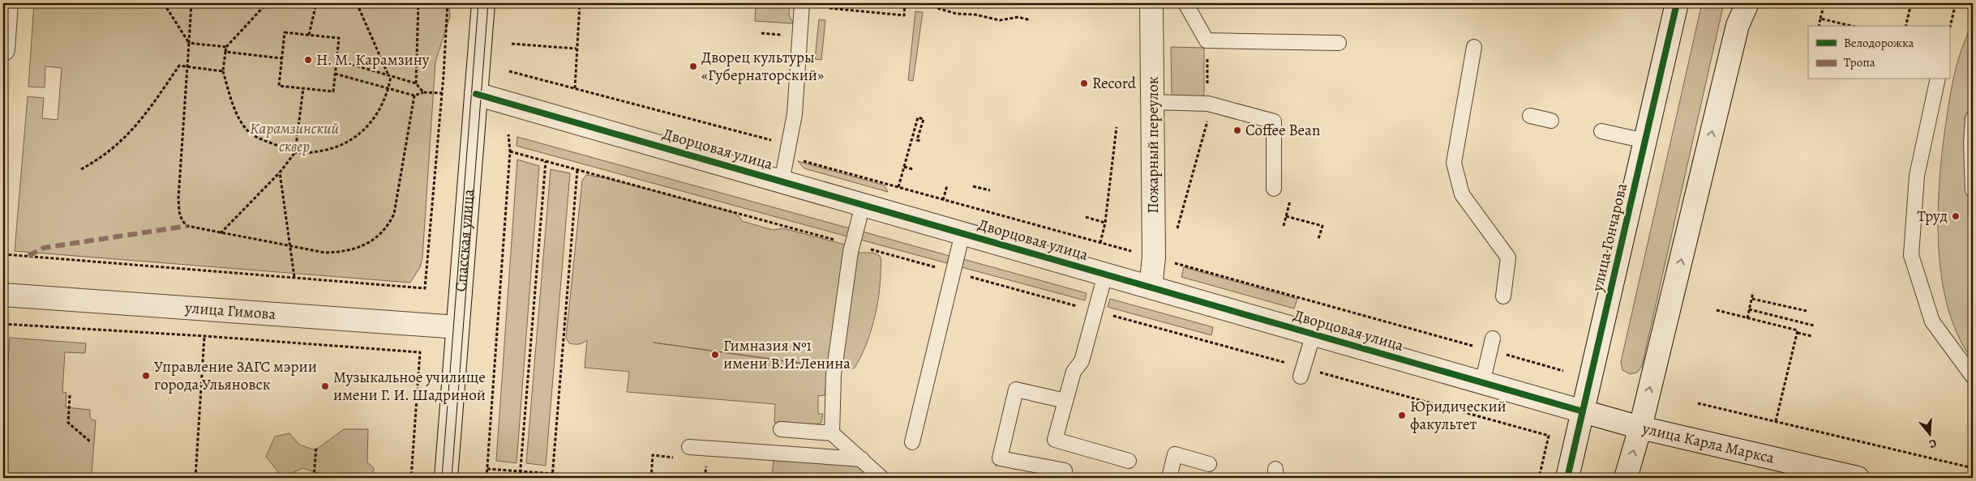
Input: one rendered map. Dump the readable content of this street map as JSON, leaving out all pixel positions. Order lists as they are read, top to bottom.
{
  "streets": {
    "street": [
      "Пожарный переулок",
      "Дворцовая улица",
      "улица Гончарова",
      "Спасская улица",
      "улица Гимова",
      "улица Карла Маркса"
    ]
  },
  "crossings": [
    ["Пожарный переулок", "Дворцовая улица"],
    ["Дворцовая улица", "улица Гончарова"],
    ["Дворцовая улица", "Спасская улица"],
    ["Дворцовая улица", "улица Карла Маркса"],
    ["улица Гончарова", "улица Карла Маркса"],
    ["Спасская улица", "улица Гимова"]
  ],
  "parks": ["Карамзинский сквер"],
  "places": [
    "Н. М. Карамзину",
    "Дворец культуры «Губернаторский»",
    "Record",
    "Coffee Bean",
    "Труд",
    "Гимназия №1 имени В.И.Ленина",
    "Управление ЗАГС мэрии города Ульяновск",
    "Музыкальное училище имени Г. И. Шадриной",
    "Юридический факультет"
  ],
  "legend": ["Велодорожка", "Тропа"],
  "north": "bottom"
}
